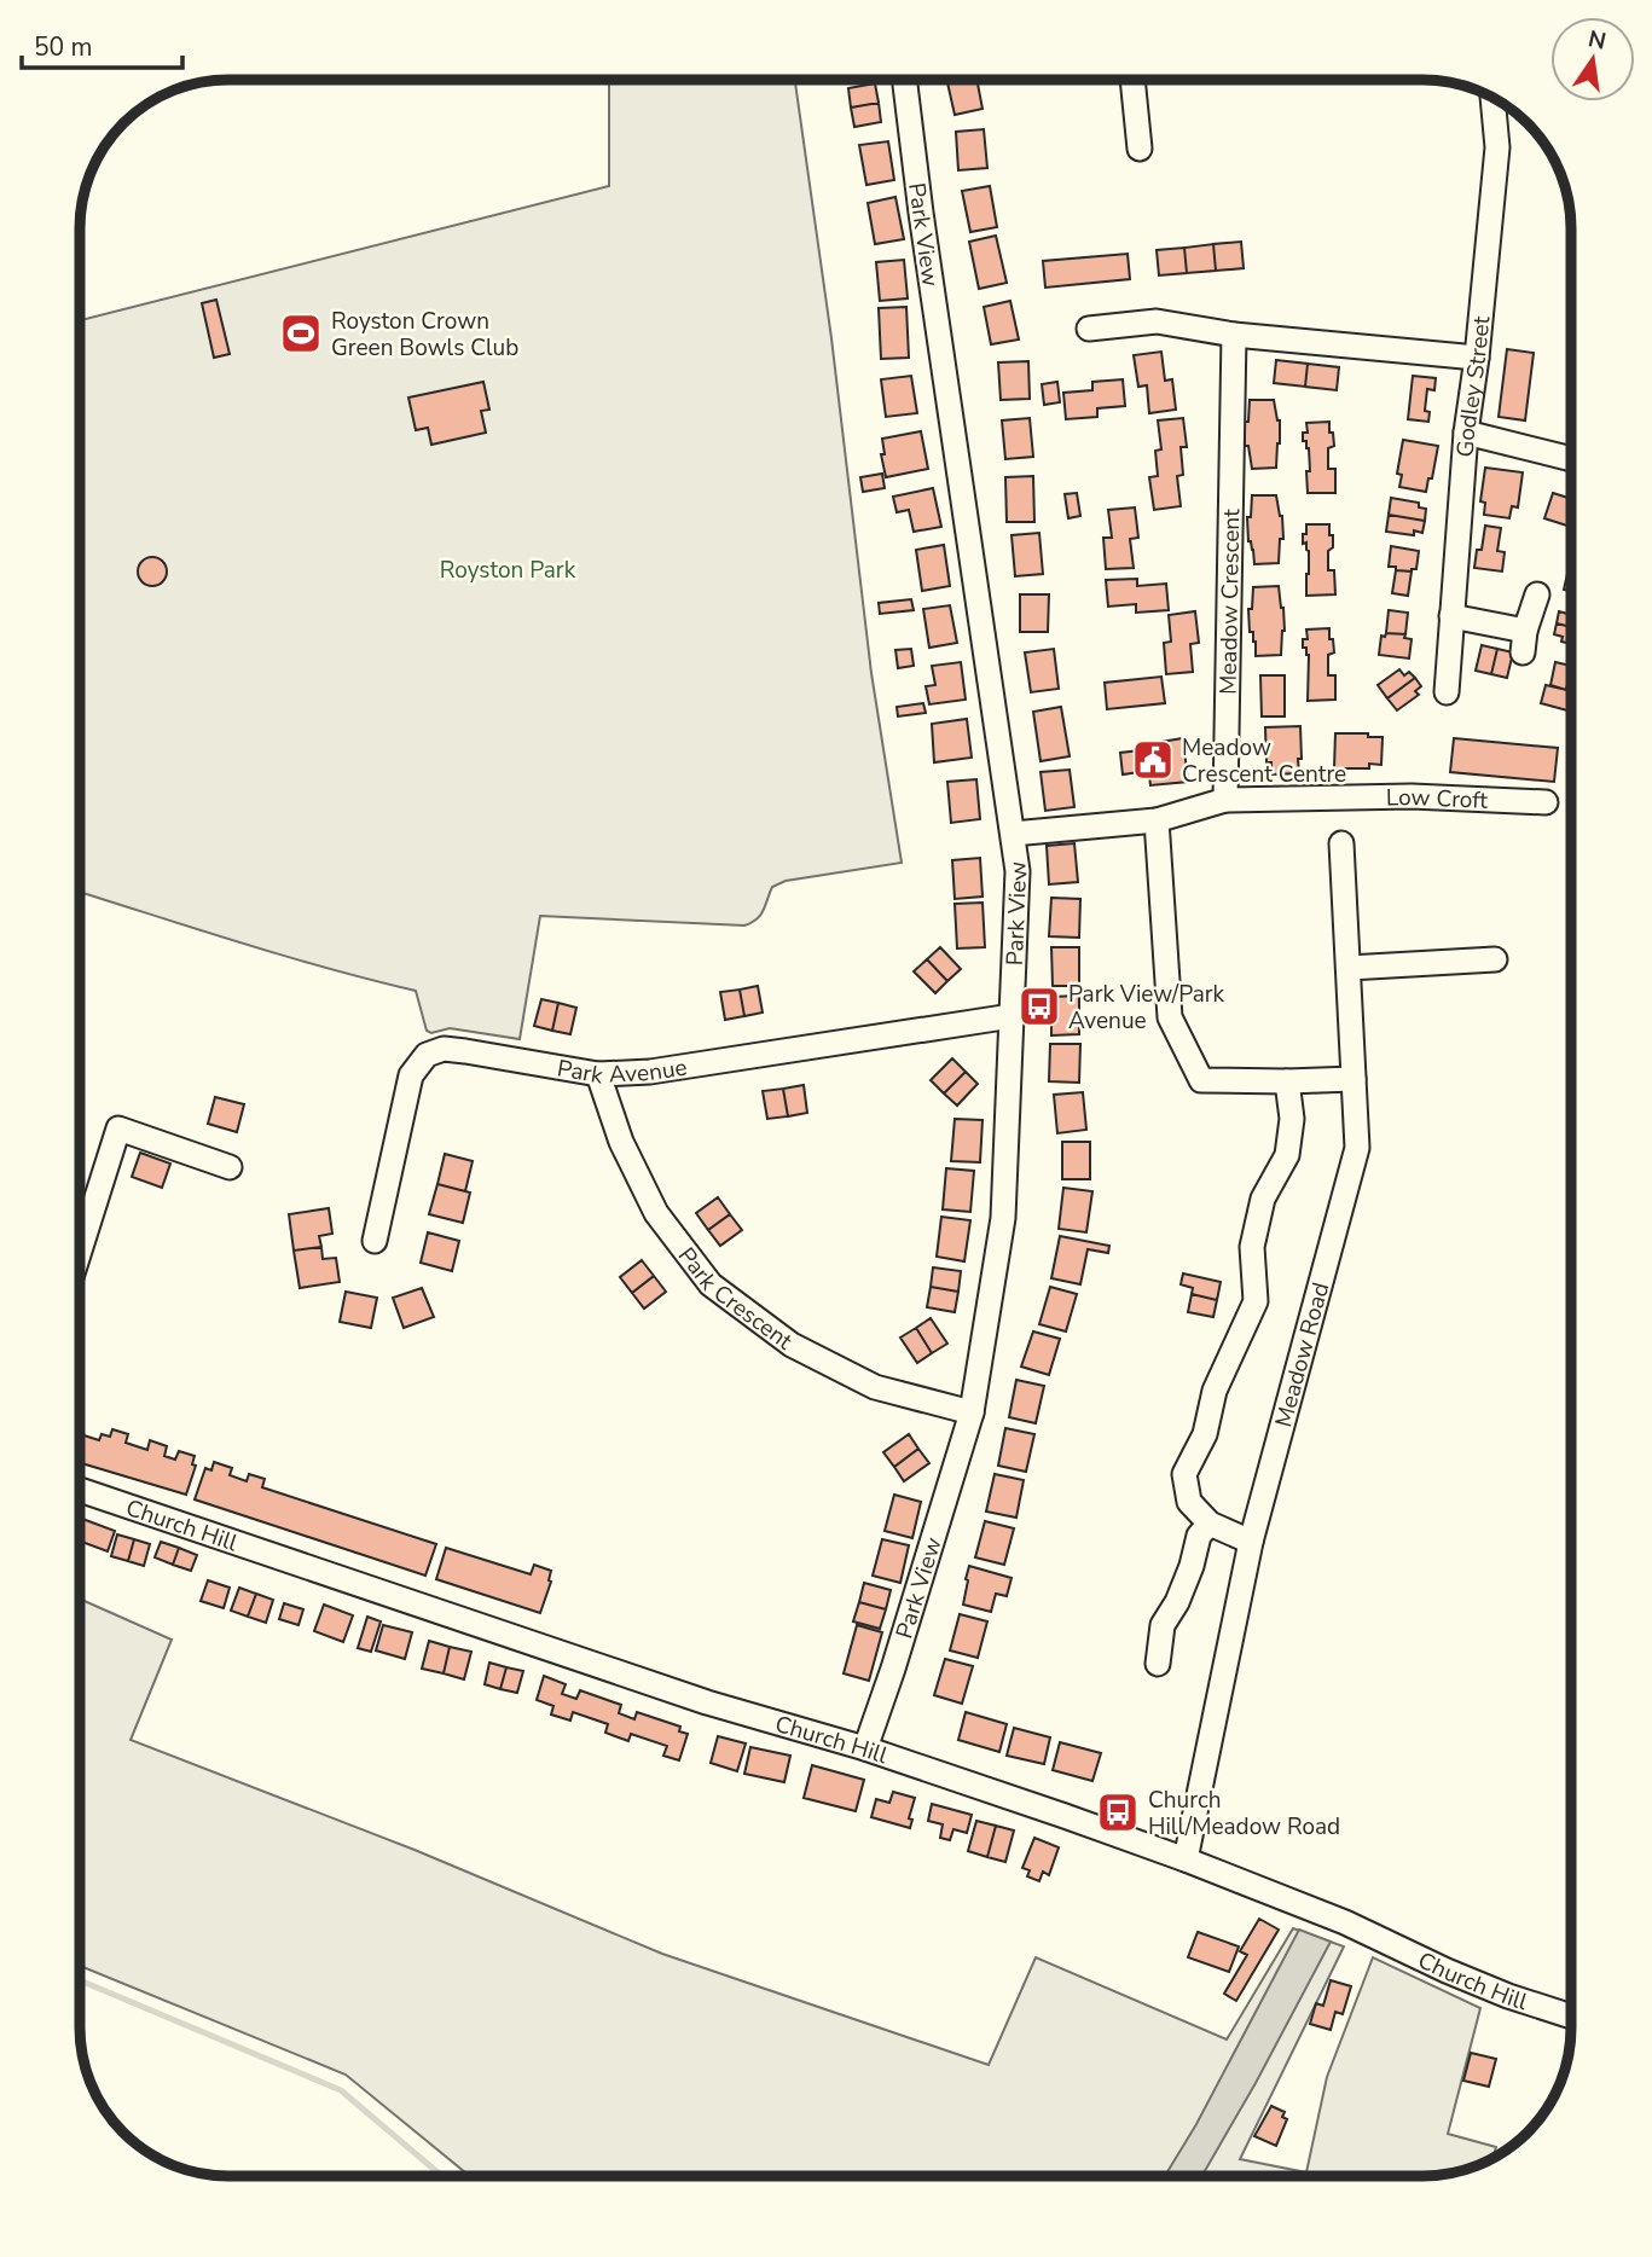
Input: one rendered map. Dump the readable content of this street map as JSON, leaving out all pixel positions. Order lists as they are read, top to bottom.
{
  "streets": {
    "street": [
      "Park View",
      "Godley Street",
      "Meadow Crescent",
      "Low Croft",
      "Park Avenue",
      "Park Crescent",
      "Meadow Road",
      "Church Hill"
    ]
  },
  "crossings": [
    ["Park View", "Park Avenue"],
    ["Park View", "Park Crescent"],
    ["Park View", "Church Hill"],
    ["Meadow Crescent", "Low Croft"],
    ["Park Avenue", "Park Crescent"],
    ["Meadow Road", "Church Hill"]
  ],
  "parks": ["Royston Park"],
  "places": {
    "sports": ["Royston Crown Green Bowls Club"],
    "public building": ["Meadow Crescent Centre"],
    "bus stop": ["Park View/Park Avenue", "Church Hill/Meadow Road"]
  },
  "scale_bar": "50 m",
  "north": "top"
}
